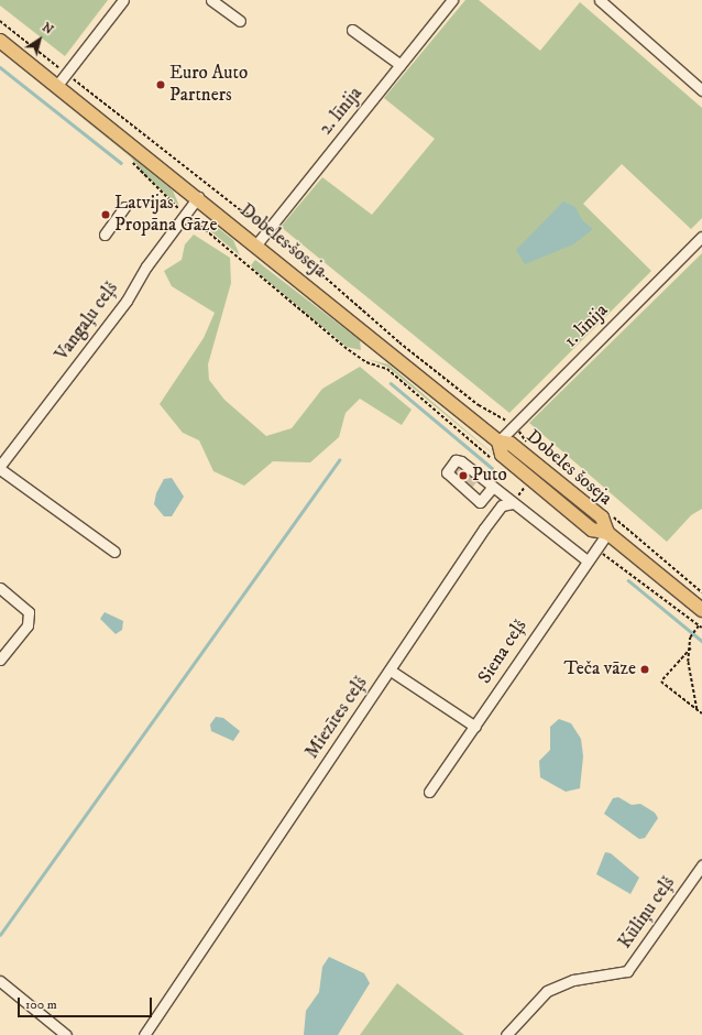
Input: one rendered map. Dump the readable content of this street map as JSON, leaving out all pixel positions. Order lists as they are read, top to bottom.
{
  "streets": {
    "main road": ["Dobeles šoseja"],
    "street": [
      "2. līnija",
      "Vangaļu ceļš",
      "1. līnija",
      "Siena ceļš",
      "Miezītes ceļš",
      "Kūliņu ceļš"
    ]
  },
  "crossings": [
    ["2. līnija", "Dobeles šoseja"],
    ["Dobeles šoseja", "Vangaļu ceļš"],
    ["Dobeles šoseja", "1. līnija"],
    ["Dobeles šoseja", "Siena ceļš"]
  ],
  "places": [
    "Euro Auto Partners",
    "Latvijas Propāna Gāze",
    "Puto",
    "Teča vāze"
  ],
  "scale_bar": "100 m",
  "north": "top right"
}
